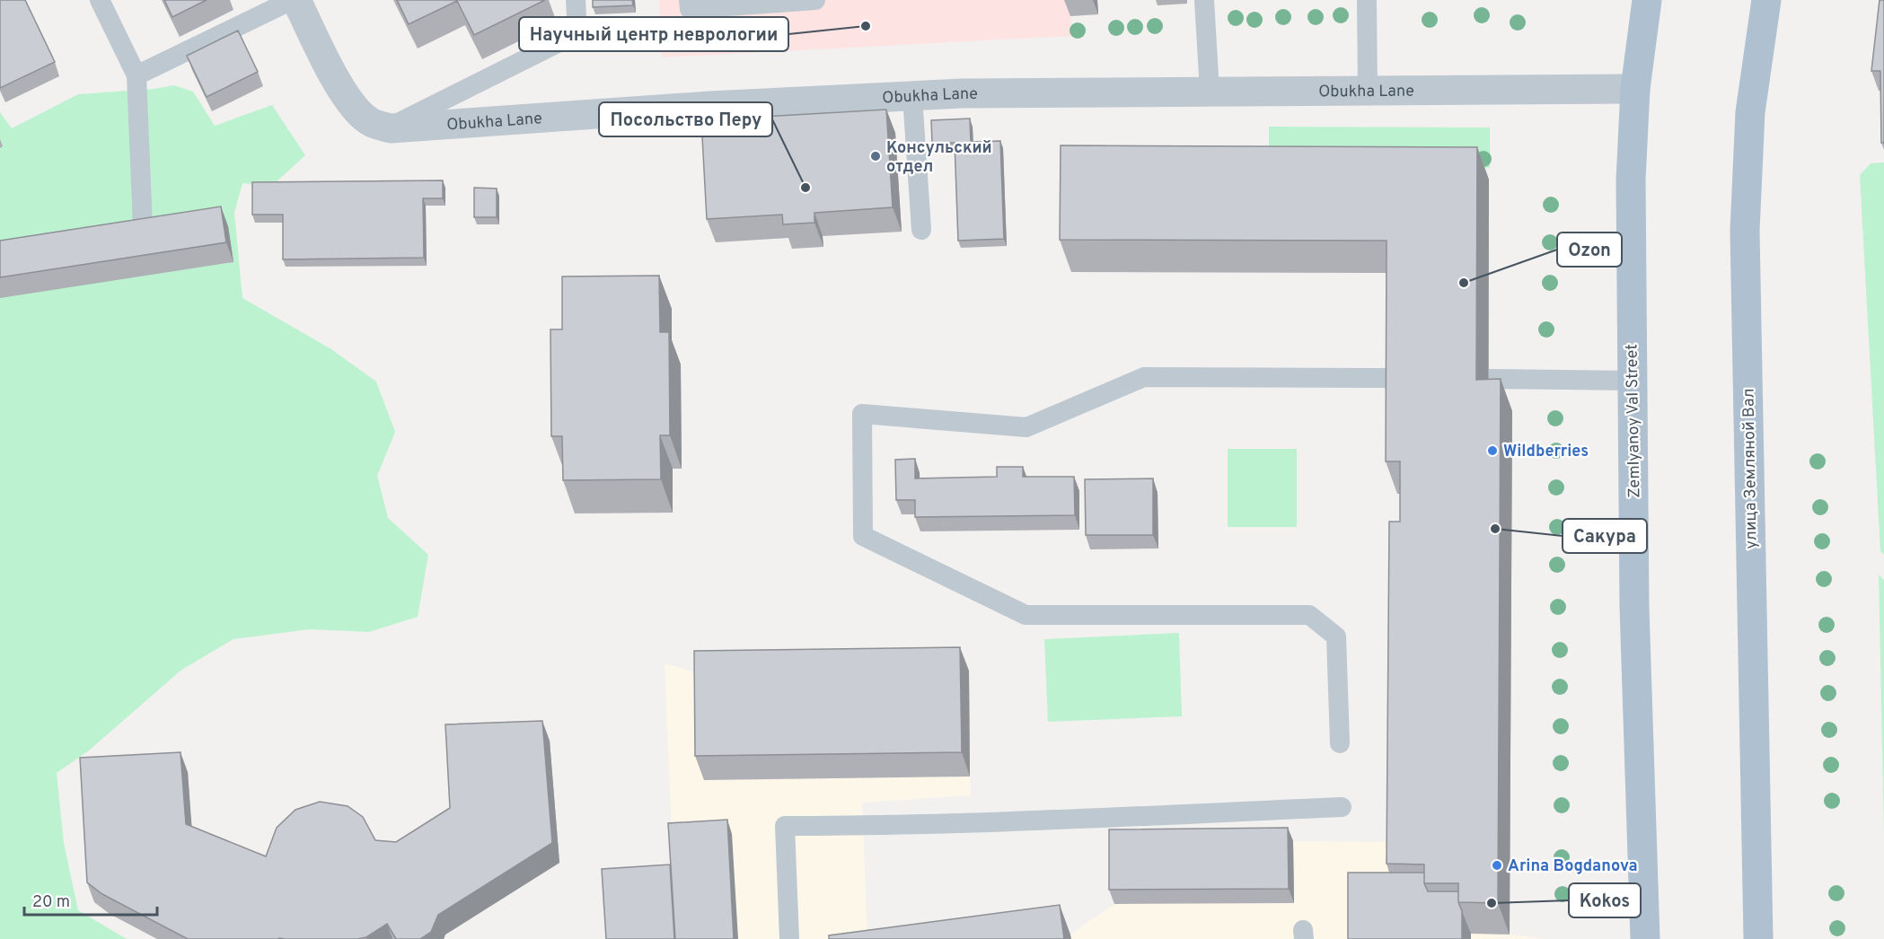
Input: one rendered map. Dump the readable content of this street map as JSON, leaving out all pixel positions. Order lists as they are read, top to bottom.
{
  "streets": {
    "main road": ["Zemlyanoy Val Street", "улица Земляной Вал"],
    "street": ["Obukha Lane"]
  },
  "crossings": [
    ["Obukha Lane", "Zemlyanoy Val Street"]
  ],
  "places": [
    "Научный центр неврологии",
    "Консульский отдел",
    "Посольство Перу",
    "Ozon",
    "Wildberries",
    "Сакура",
    "Arina Bogdanova",
    "Kokos"
  ],
  "scale_bar": "20 m"
}
